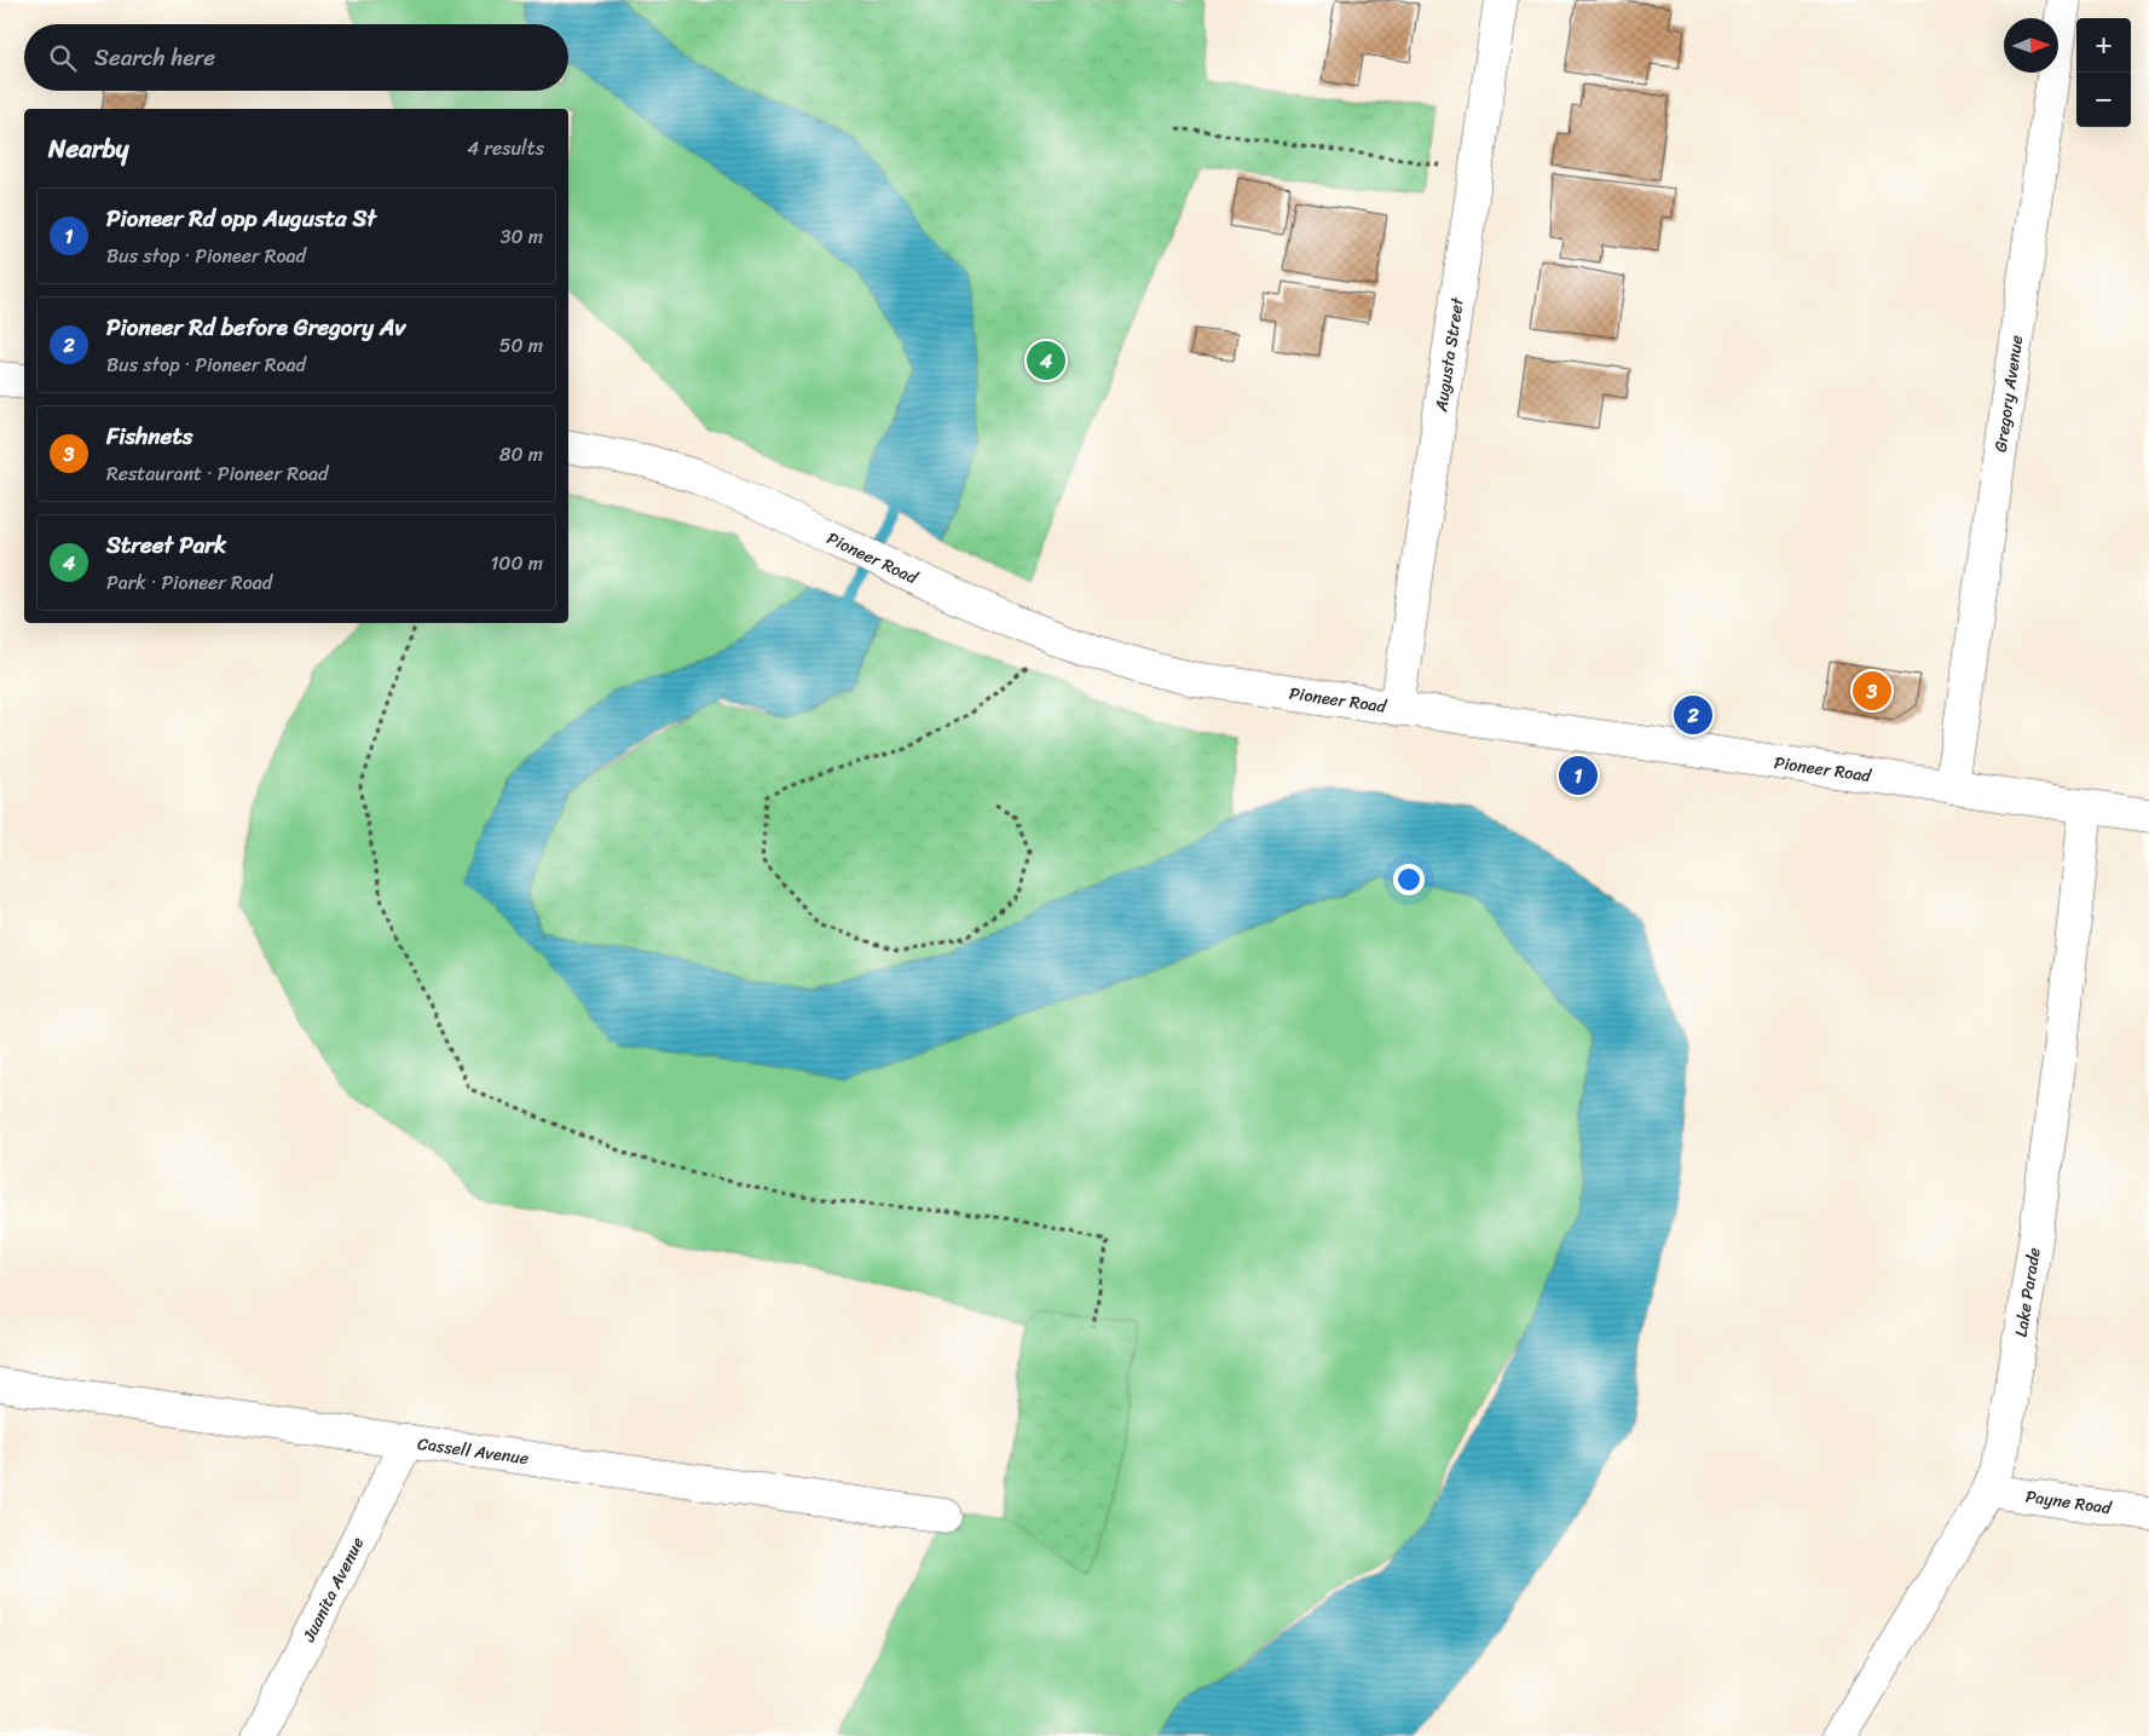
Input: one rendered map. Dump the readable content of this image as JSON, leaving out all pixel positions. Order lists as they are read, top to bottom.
{
  "streets": {
    "street": [
      "Augusta Street",
      "Gregory Avenue",
      "Pioneer Road",
      "Lake Parade",
      "Cassell Avenue",
      "Payne Road",
      "Juanita Avenue"
    ]
  },
  "crossings": [
    ["Augusta Street", "Pioneer Road"],
    ["Gregory Avenue", "Pioneer Road"],
    ["Pioneer Road", "Lake Parade"],
    ["Lake Parade", "Payne Road"],
    ["Cassell Avenue", "Juanita Avenue"]
  ],
  "north": "right",
  "page": {
    "map_buttons": ["+", "−"],
    "search": "Search here",
    "heading": ["Nearby", "4 results"],
    "list": [
      {
        "mark": "1",
        "name": "Pioneer Rd opp Augusta St",
        "note": "Bus stop · Pioneer Road",
        "value": "30 m"
      },
      {
        "mark": "2",
        "name": "Pioneer Rd before Gregory Av",
        "note": "Bus stop · Pioneer Road",
        "value": "50 m"
      },
      {
        "mark": "3",
        "name": "Fishnets",
        "note": "Restaurant · Pioneer Road",
        "value": "80 m"
      },
      {
        "mark": "4",
        "name": "Street Park",
        "note": "Park · Pioneer Road",
        "value": "100 m"
      }
    ],
    "pins": [
      "4",
      "3",
      "2",
      "1"
    ]
  }
}
